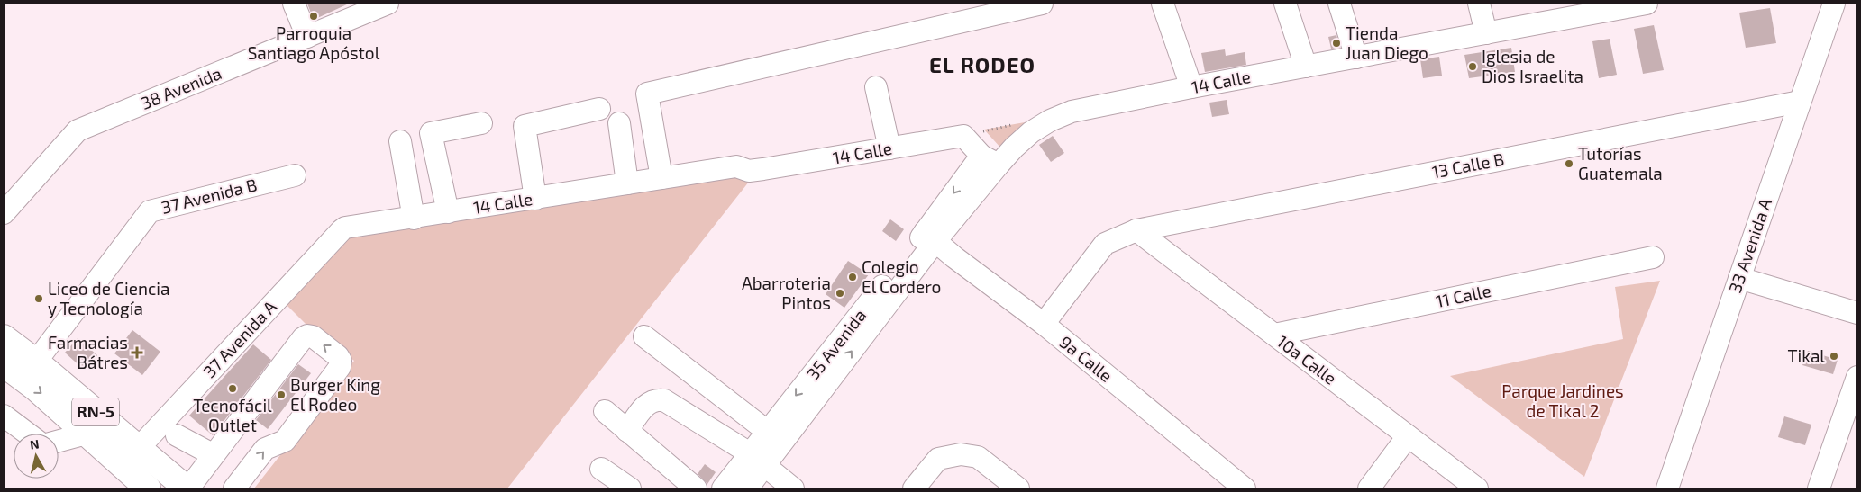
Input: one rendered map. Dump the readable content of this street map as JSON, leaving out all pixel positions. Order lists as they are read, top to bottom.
{
  "streets": {
    "main road": ["RN-5"],
    "street": [
      "14 Calle",
      "38 Avenida",
      "13 Calle B",
      "37 Avenida B",
      "33 Avenida A",
      "11 Calle",
      "37 Avenida A",
      "35 Avenida",
      "9a Calle",
      "10a Calle"
    ]
  },
  "crossings": [
    ["14 Calle", "37 Avenida A"],
    ["14 Calle", "35 Avenida"],
    ["13 Calle B", "33 Avenida A"],
    ["13 Calle B", "9a Calle"],
    ["13 Calle B", "10a Calle"],
    ["37 Avenida B", "RN-5"],
    ["11 Calle", "10a Calle"],
    ["37 Avenida A", "RN-5"],
    ["35 Avenida", "9a Calle"]
  ],
  "districts": ["EL RODEO"],
  "parks": ["Parque Jardines de Tikal 2"],
  "places": {
    "other": [
      "Parroquia Santiago Apóstol",
      "Tienda Juan Diego",
      "Iglesia de Dios Israelita",
      "Tutorías Guatemala",
      "Colegio El Cordero",
      "Abarroteria Pintos",
      "Liceo de Ciencia y Tecnología",
      "Tikal",
      "Tecnofácil Outlet",
      "Burger King El Rodeo"
    ],
    "health": ["Farmacias Bátres"]
  },
  "north": "top"
}
